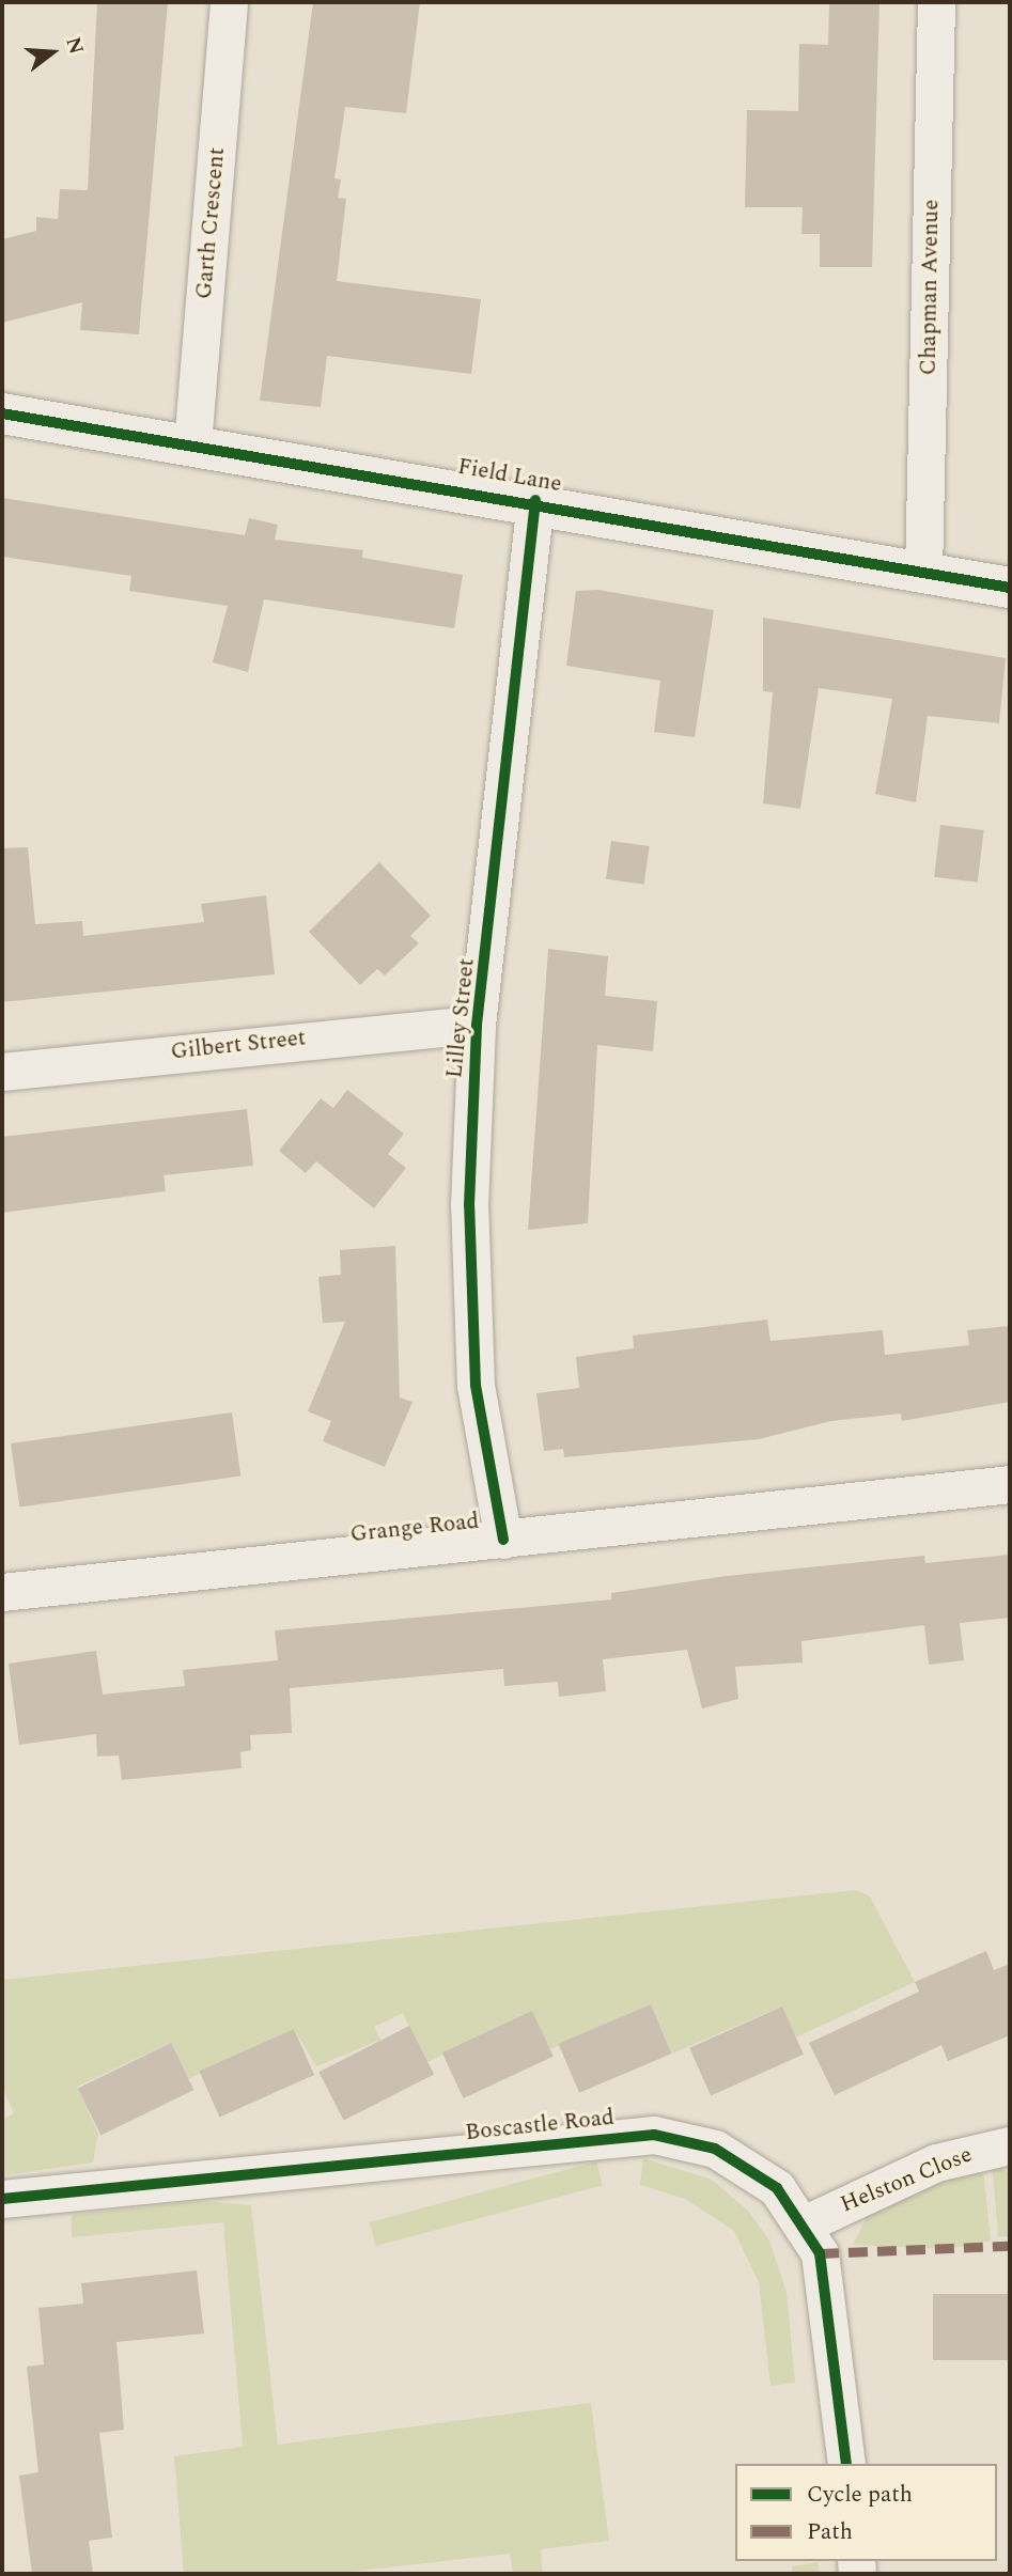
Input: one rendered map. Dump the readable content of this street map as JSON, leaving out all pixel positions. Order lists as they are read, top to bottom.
{
  "streets": {
    "street": [
      "Garth Crescent",
      "Chapman Avenue",
      "Field Lane",
      "Lilley Street",
      "Gilbert Street",
      "Grange Road",
      "Boscastle Road",
      "Helston Close"
    ]
  },
  "crossings": [
    ["Garth Crescent", "Field Lane"],
    ["Chapman Avenue", "Field Lane"],
    ["Field Lane", "Lilley Street"],
    ["Lilley Street", "Gilbert Street"],
    ["Lilley Street", "Grange Road"],
    ["Boscastle Road", "Helston Close"]
  ],
  "legend": ["Cycle path", "Path"],
  "north": "right"
}
